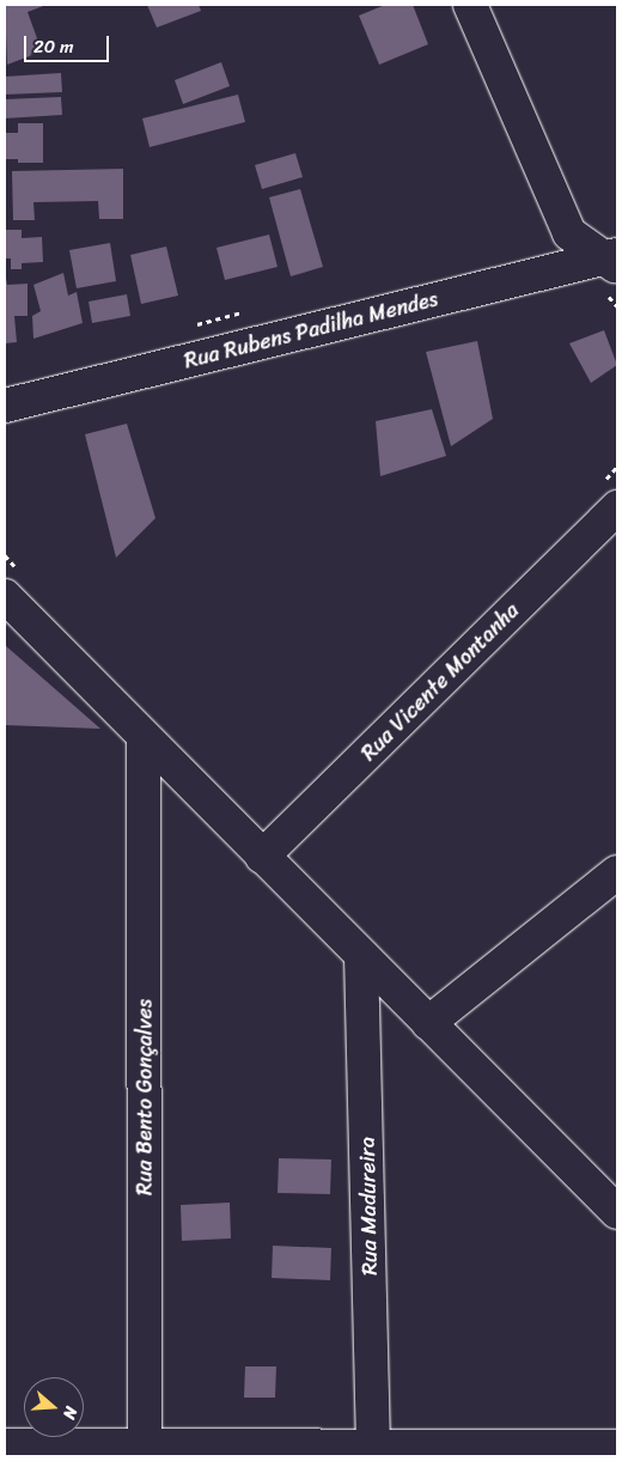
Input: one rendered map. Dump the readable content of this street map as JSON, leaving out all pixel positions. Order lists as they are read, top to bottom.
{
  "streets": {
    "street": [
      "Rua Rubens Padilha Mendes",
      "Rua Vicente Montanha",
      "Rua Bento Gonçalves",
      "Rua Madureira"
    ]
  },
  "scale_bar": "20 m",
  "north": "right"
}
